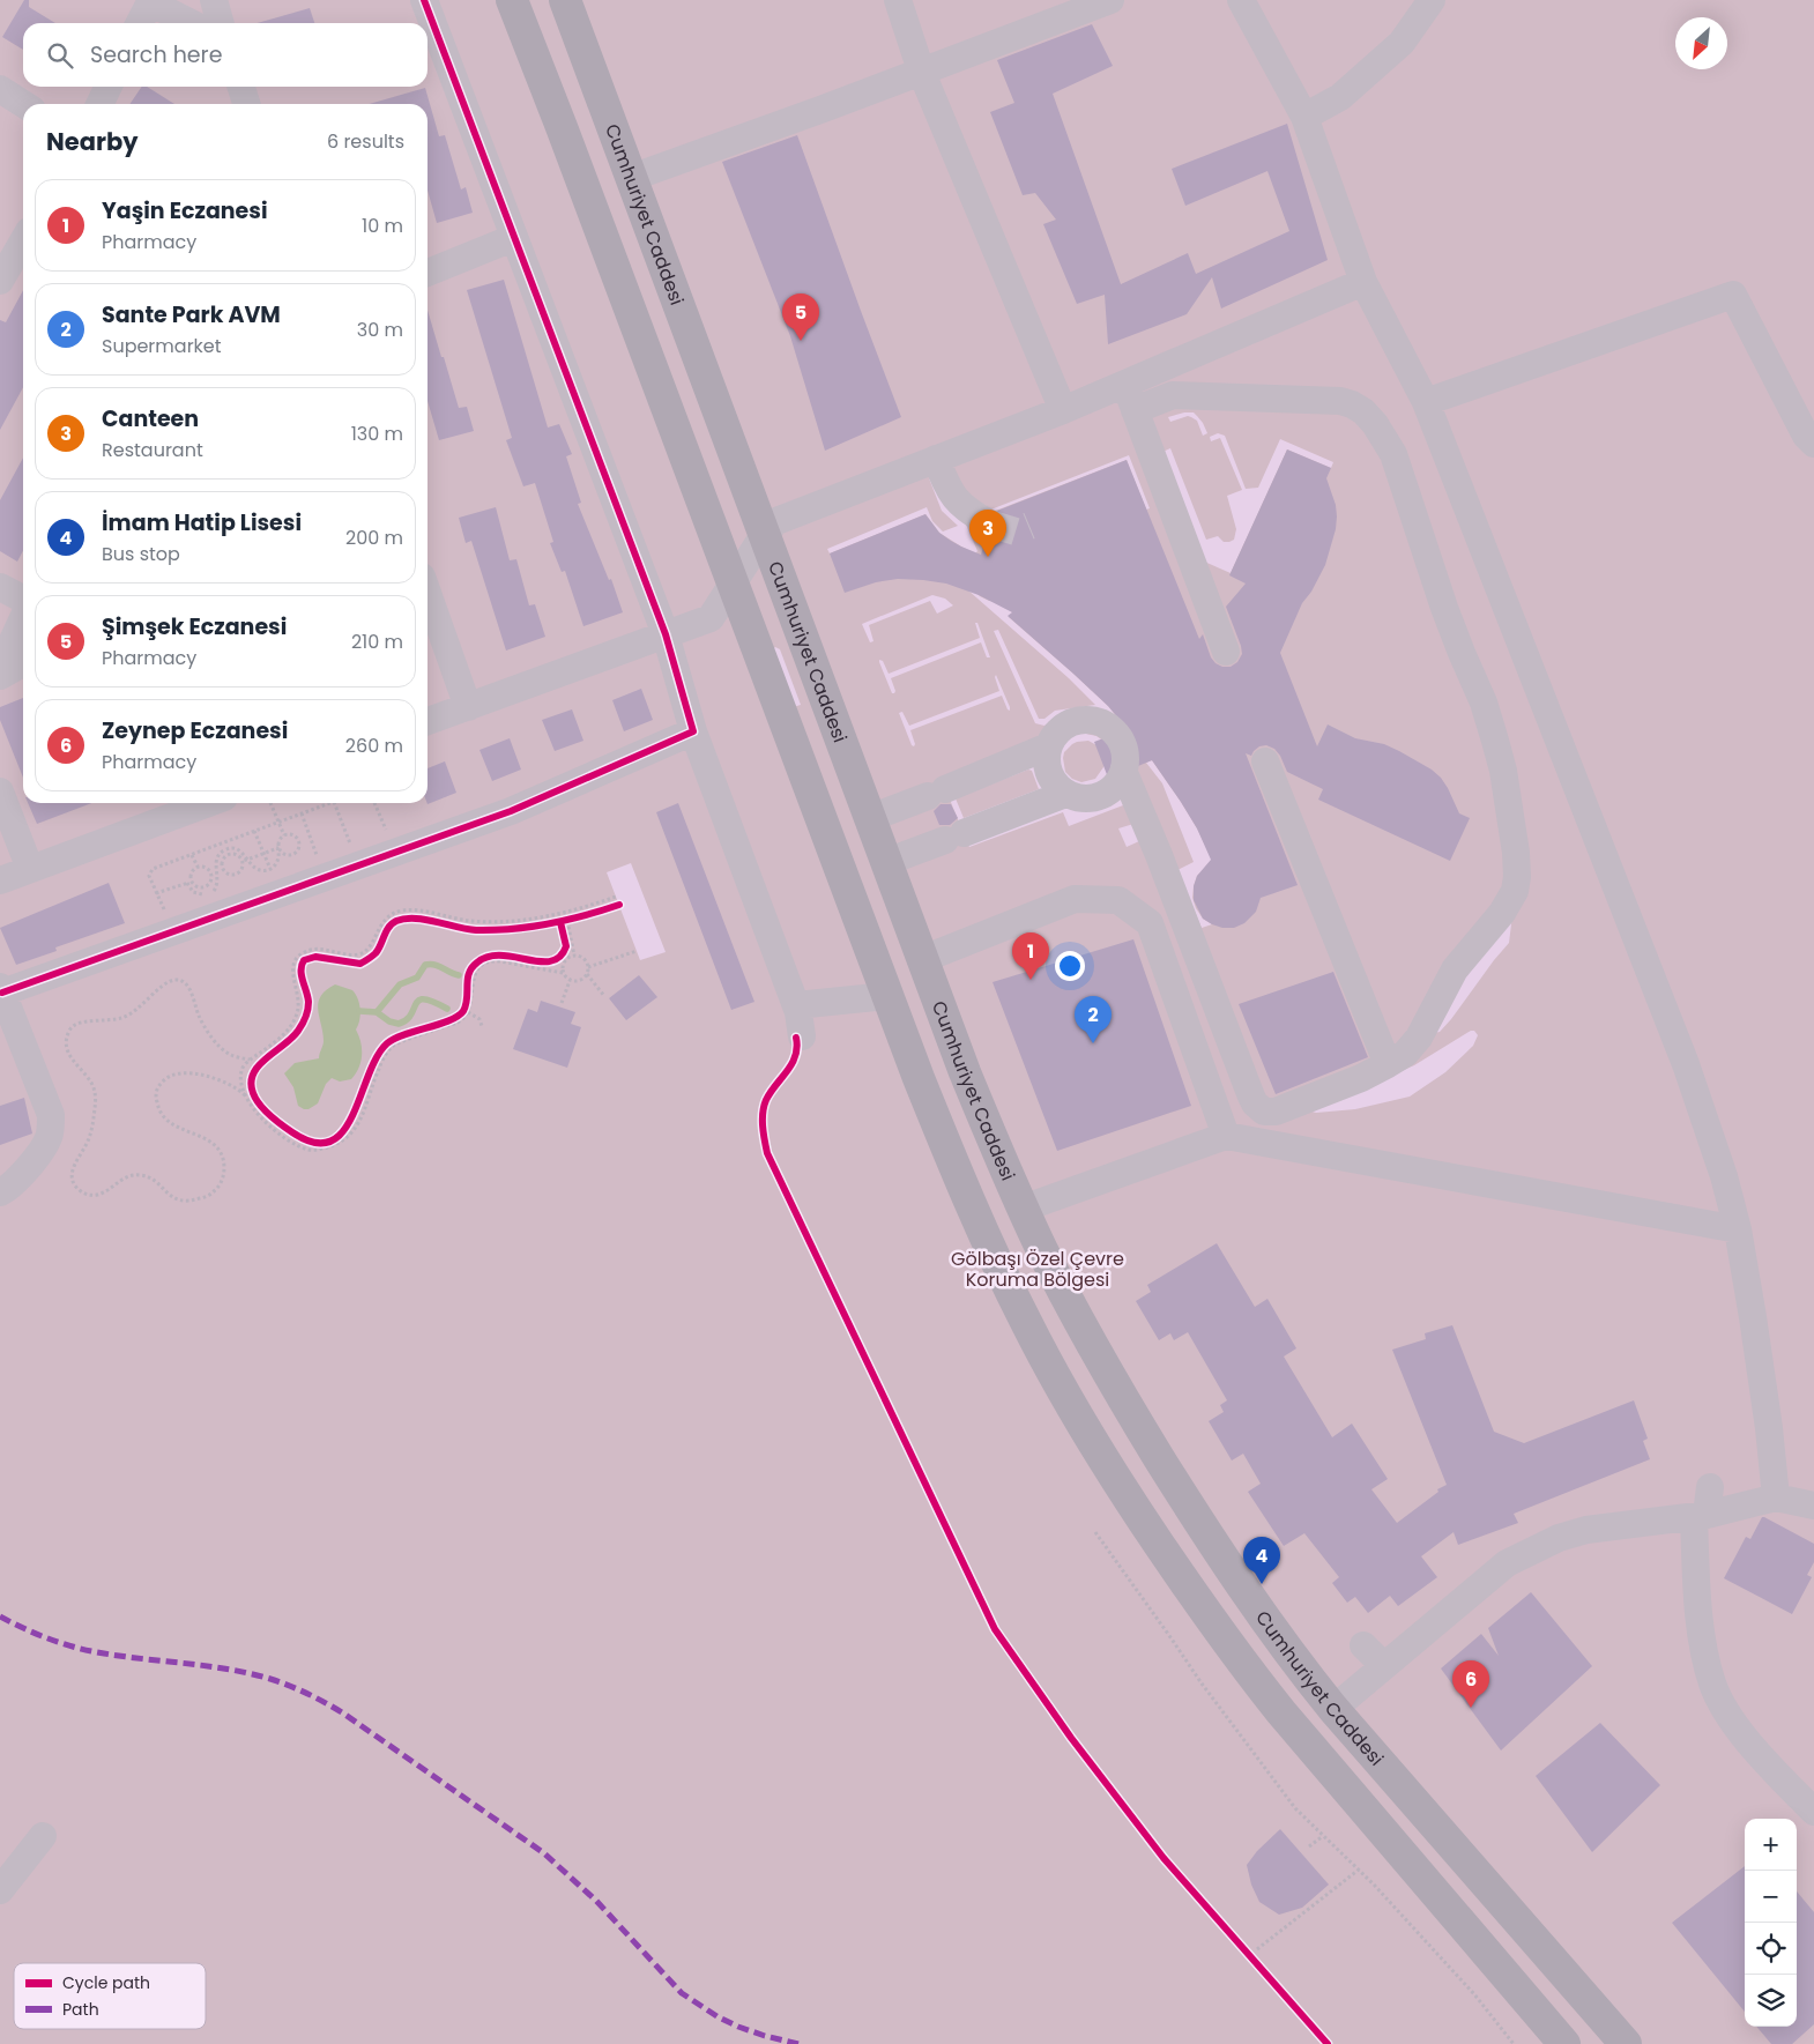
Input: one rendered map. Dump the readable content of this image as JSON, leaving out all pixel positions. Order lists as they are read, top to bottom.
{
  "streets": {
    "main road": ["Cumhuriyet Caddesi"]
  },
  "parks": ["Gölbaşı Özel Çevre Koruma Bölgesi"],
  "legend": ["Cycle path", "Path"],
  "north": "bottom left",
  "page": {
    "search": "Search here",
    "heading": ["Nearby", "6 results"],
    "list": [
      {
        "mark": "1",
        "name": "Yaşin Eczanesi",
        "note": "Pharmacy",
        "value": "10 m"
      },
      {
        "mark": "2",
        "name": "Sante Park AVM",
        "note": "Supermarket",
        "value": "30 m"
      },
      {
        "mark": "3",
        "name": "Canteen",
        "note": "Restaurant",
        "value": "130 m"
      },
      {
        "mark": "4",
        "name": "İmam Hatip Lisesi",
        "note": "Bus stop",
        "value": "200 m"
      },
      {
        "mark": "5",
        "name": "Şimşek Eczanesi",
        "note": "Pharmacy",
        "value": "210 m"
      },
      {
        "mark": "6",
        "name": "Zeynep Eczanesi",
        "note": "Pharmacy",
        "value": "260 m"
      }
    ],
    "pins": [
      "5",
      "3",
      "1",
      "2",
      "4",
      "6"
    ],
    "map_buttons": ["+", "−"]
  }
}
